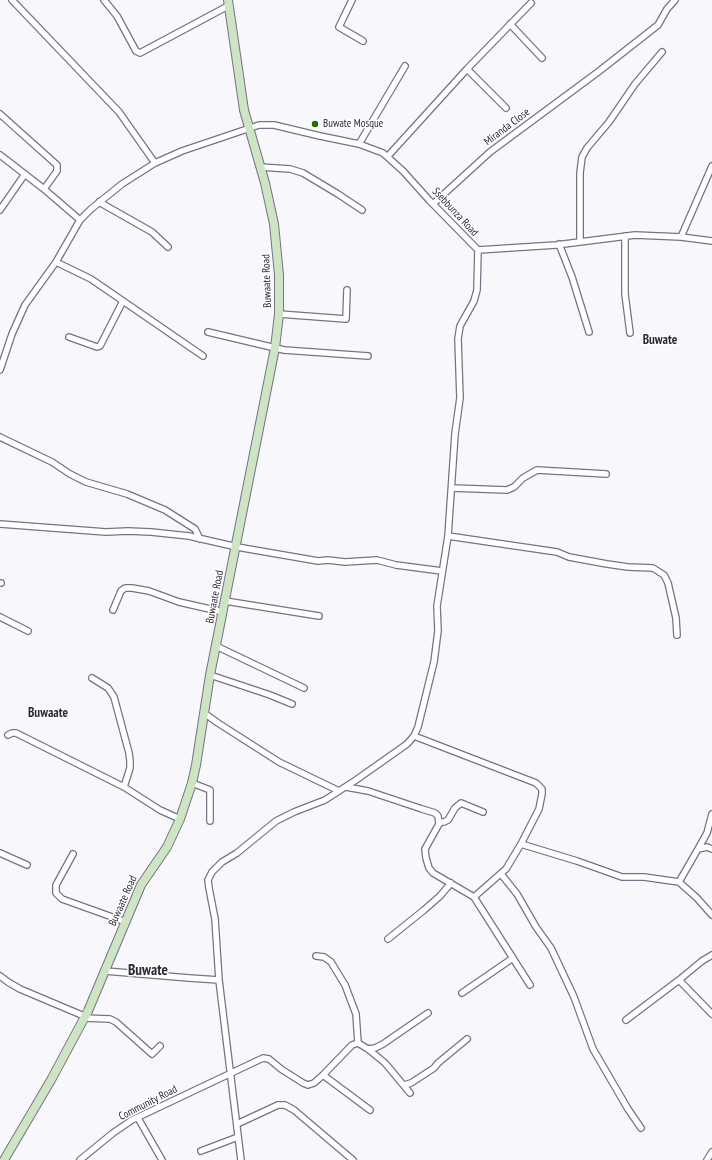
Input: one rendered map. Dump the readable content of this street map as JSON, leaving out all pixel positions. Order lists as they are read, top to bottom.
{
  "streets": {
    "street": [
      "Miranda Close",
      "Ssebbunza Road",
      "Buwaate Road",
      "Community Road"
    ]
  },
  "crossings": [
    ["Miranda Close", "Ssebbunza Road"],
    ["Ssebbunza Road", "Buwaate Road"]
  ],
  "districts": ["Buwate", "Buwaate", "Buwate"],
  "places": ["Buwate Mosque"]
}
